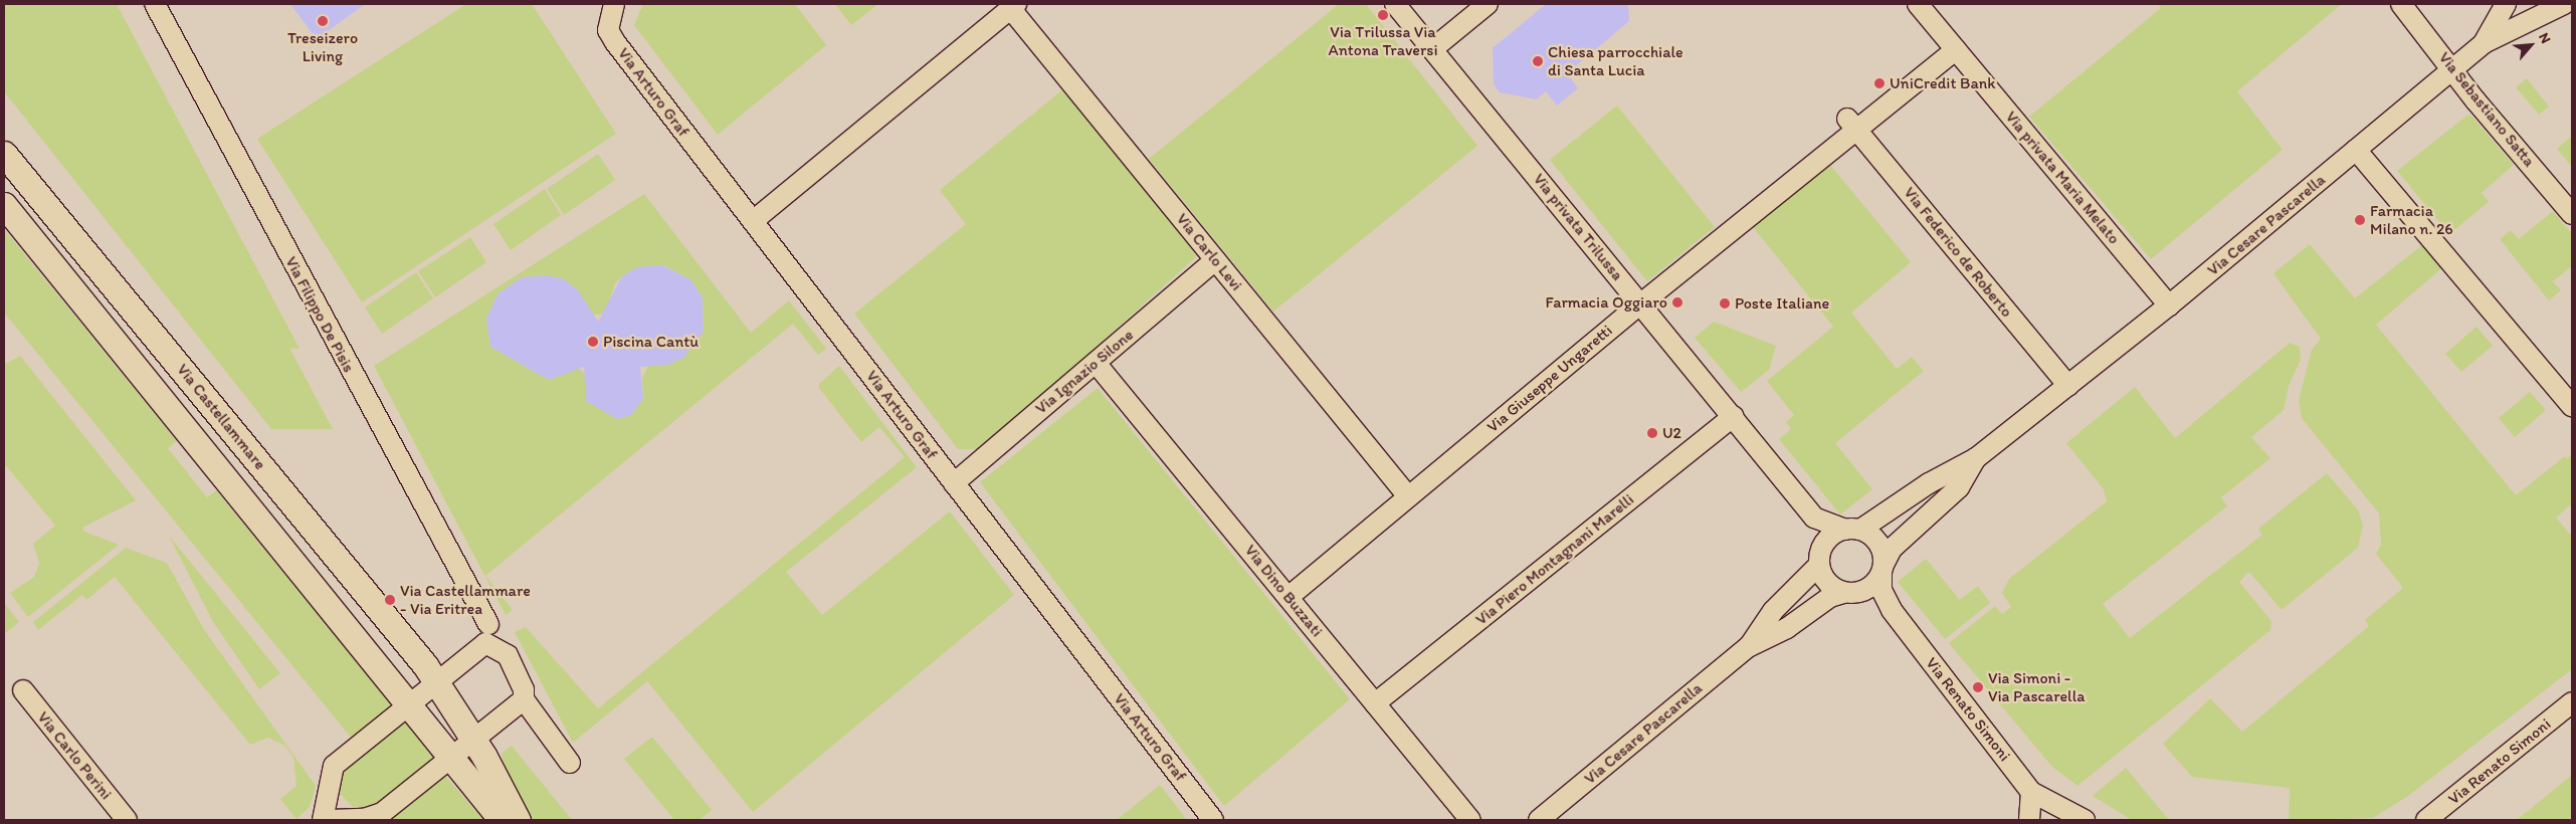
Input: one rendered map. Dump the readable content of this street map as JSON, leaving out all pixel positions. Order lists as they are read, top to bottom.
{
  "streets": {
    "street": [
      "Via Arturo Graf",
      "Via Sebastiano Satta",
      "Via privata Maria Melato",
      "Via Cesare Pascarella",
      "Via privata Trilussa",
      "Via Carlo Levi",
      "Via Federico de Roberto",
      "Via Filippo De Pisis",
      "Via Ignazio Silone",
      "Via Giuseppe Ungaretti",
      "Via Castellammare",
      "Via Piero Montagnani Marelli",
      "Via Dino Buzzati",
      "Via Renato Simoni",
      "Via Carlo Perini"
    ]
  },
  "crossings": [
    ["Via Arturo Graf", "Via Ignazio Silone"],
    ["Via Sebastiano Satta", "Via Cesare Pascarella"],
    ["Via privata Maria Melato", "Via Cesare Pascarella"],
    ["Via privata Maria Melato", "Via Giuseppe Ungaretti"],
    ["Via Cesare Pascarella", "Via Federico de Roberto"],
    ["Via privata Trilussa", "Via Giuseppe Ungaretti"],
    ["Via privata Trilussa", "Via Piero Montagnani Marelli"],
    ["Via Carlo Levi", "Via Ignazio Silone"],
    ["Via Carlo Levi", "Via Giuseppe Ungaretti"],
    ["Via Federico de Roberto", "Via Giuseppe Ungaretti"],
    ["Via Ignazio Silone", "Via Dino Buzzati"],
    ["Via Giuseppe Ungaretti", "Via Dino Buzzati"],
    ["Via Piero Montagnani Marelli", "Via Dino Buzzati"]
  ],
  "places": [
    "Via Trilussa Via Antona Traversi",
    "Treseizero Living",
    "Chiesa parrocchiale di Santa Lucia",
    "UniCredit Bank",
    "Farmacia Milano n. 26",
    "Farmacia Oggiaro",
    "Poste Italiane",
    "Piscina Cantù",
    "U2",
    "Via Castellammare - Via Eritrea",
    "Via Simoni - Via Pascarella"
  ],
  "north": "top right"
}
